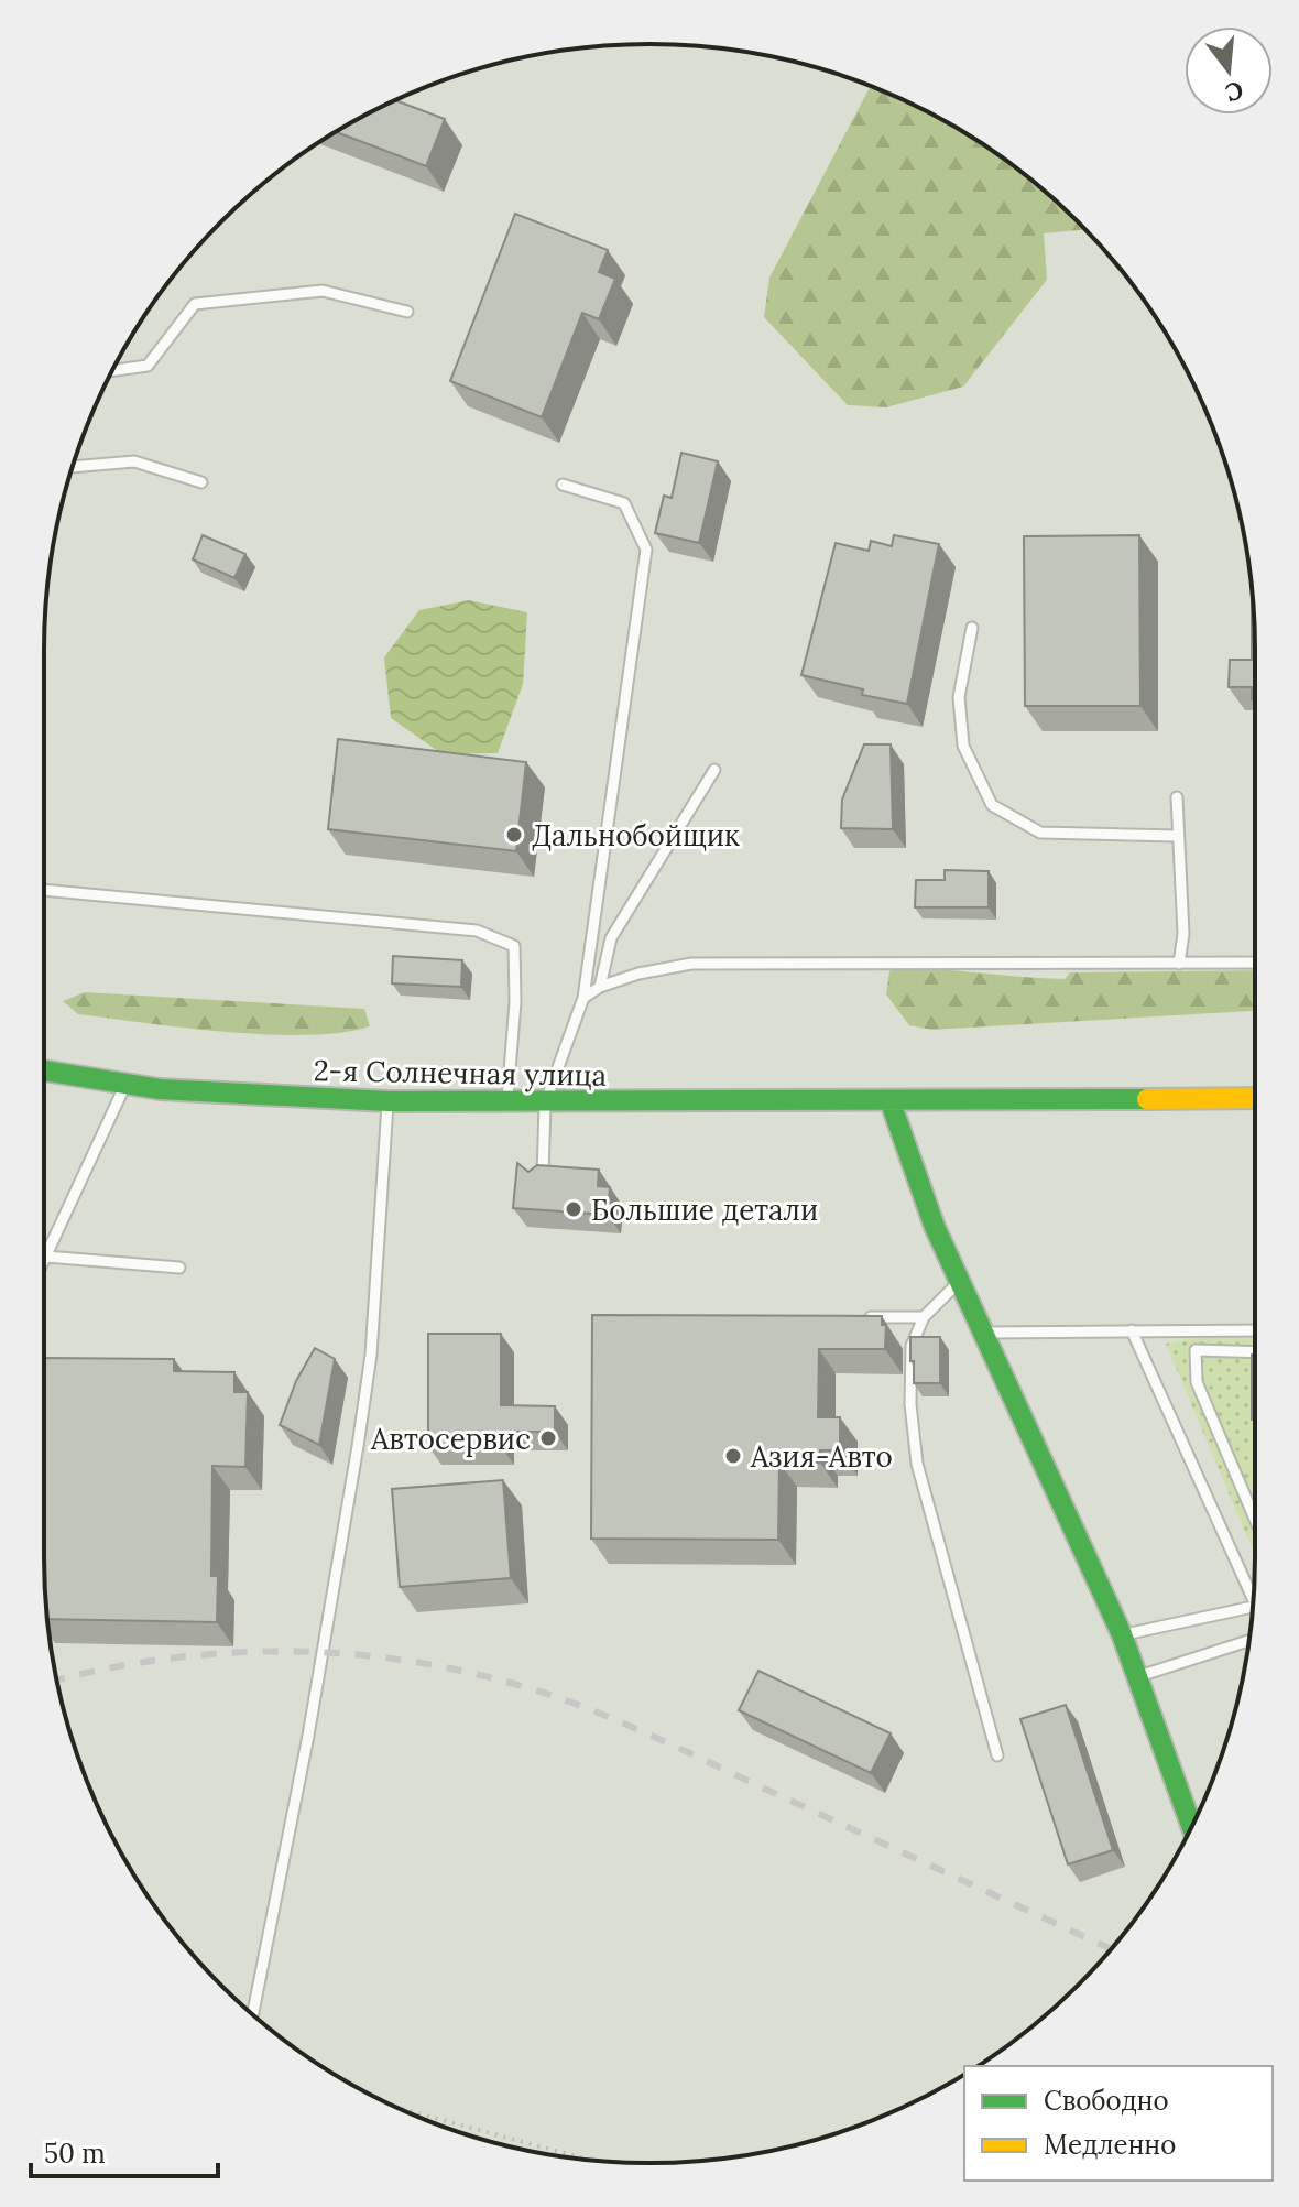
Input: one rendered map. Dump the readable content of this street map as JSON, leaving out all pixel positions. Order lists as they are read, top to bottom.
{
  "streets": {
    "main road": ["2-я Солнечная улица"]
  },
  "places": [
    "Дальнобойщик",
    "Большие детали",
    "Автосервис",
    "Азия-Авто"
  ],
  "legend": ["Свободно", "Медленно"],
  "scale_bar": "50 m",
  "north": "bottom"
}
